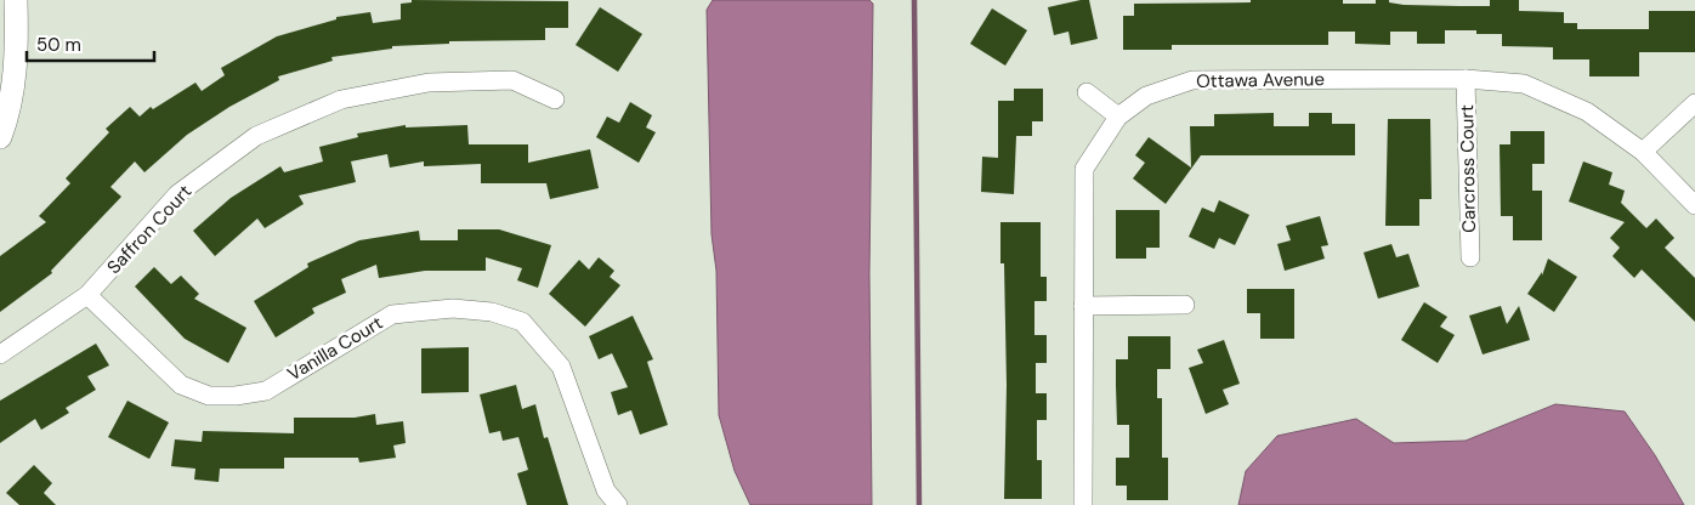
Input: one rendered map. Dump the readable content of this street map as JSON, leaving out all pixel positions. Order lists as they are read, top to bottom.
{
  "streets": {
    "street": [
      "Ottawa Avenue",
      "Carcross Court",
      "Saffron Court",
      "Vanilla Court"
    ]
  },
  "crossings": [
    ["Ottawa Avenue", "Carcross Court"],
    ["Saffron Court", "Vanilla Court"]
  ],
  "scale_bar": "50 m"
}
